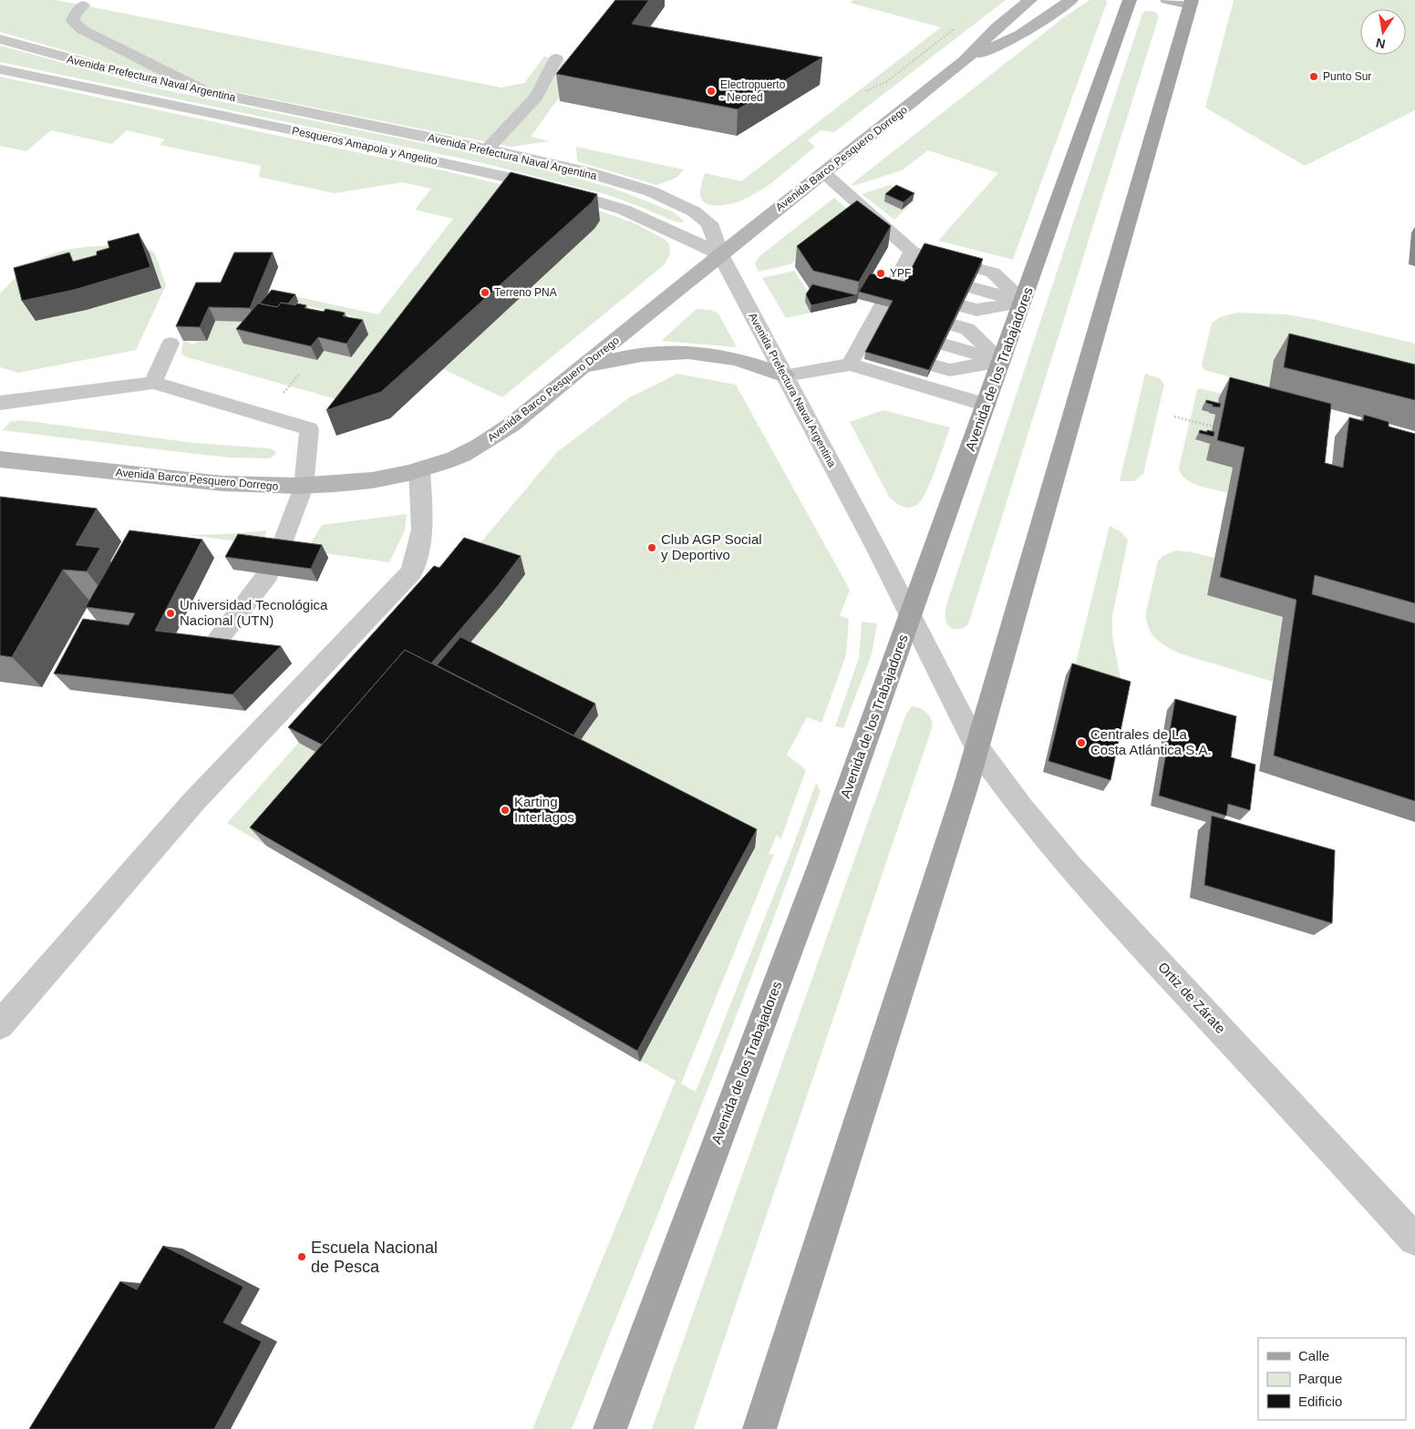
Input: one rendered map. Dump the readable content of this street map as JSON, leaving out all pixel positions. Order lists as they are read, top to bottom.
{
  "streets": {
    "main road": ["Avenida Barco Pesquero Dorrego", "Avenida de los Trabajadores"],
    "street": ["Avenida Prefectura Naval Argentina", "Pesqueros Amapola y Angelito", "Ortiz de Zárate"]
  },
  "crossings": [
    ["Avenida Prefectura Naval Argentina", "Pesqueros Amapola y Angelito"],
    ["Avenida Prefectura Naval Argentina", "Avenida Barco Pesquero Dorrego"],
    ["Avenida Prefectura Naval Argentina", "Avenida de los Trabajadores"],
    ["Avenida Prefectura Naval Argentina", "Ortiz de Zárate"],
    ["Pesqueros Amapola y Angelito", "Avenida Barco Pesquero Dorrego"]
  ],
  "places": [
    "Punto Sur",
    "Electropuerto - Neored",
    "YPF",
    "Terreno PNA",
    "Club AGP Social y Deportivo",
    "Universidad Tecnológica Nacional (UTN)",
    "Centrales de La Costa Atlántica S.A.",
    "Karting Interlagos",
    "Escuela Nacional de Pesca"
  ],
  "legend": ["Calle", "Parque", "Edificio"],
  "north": "bottom"
}
